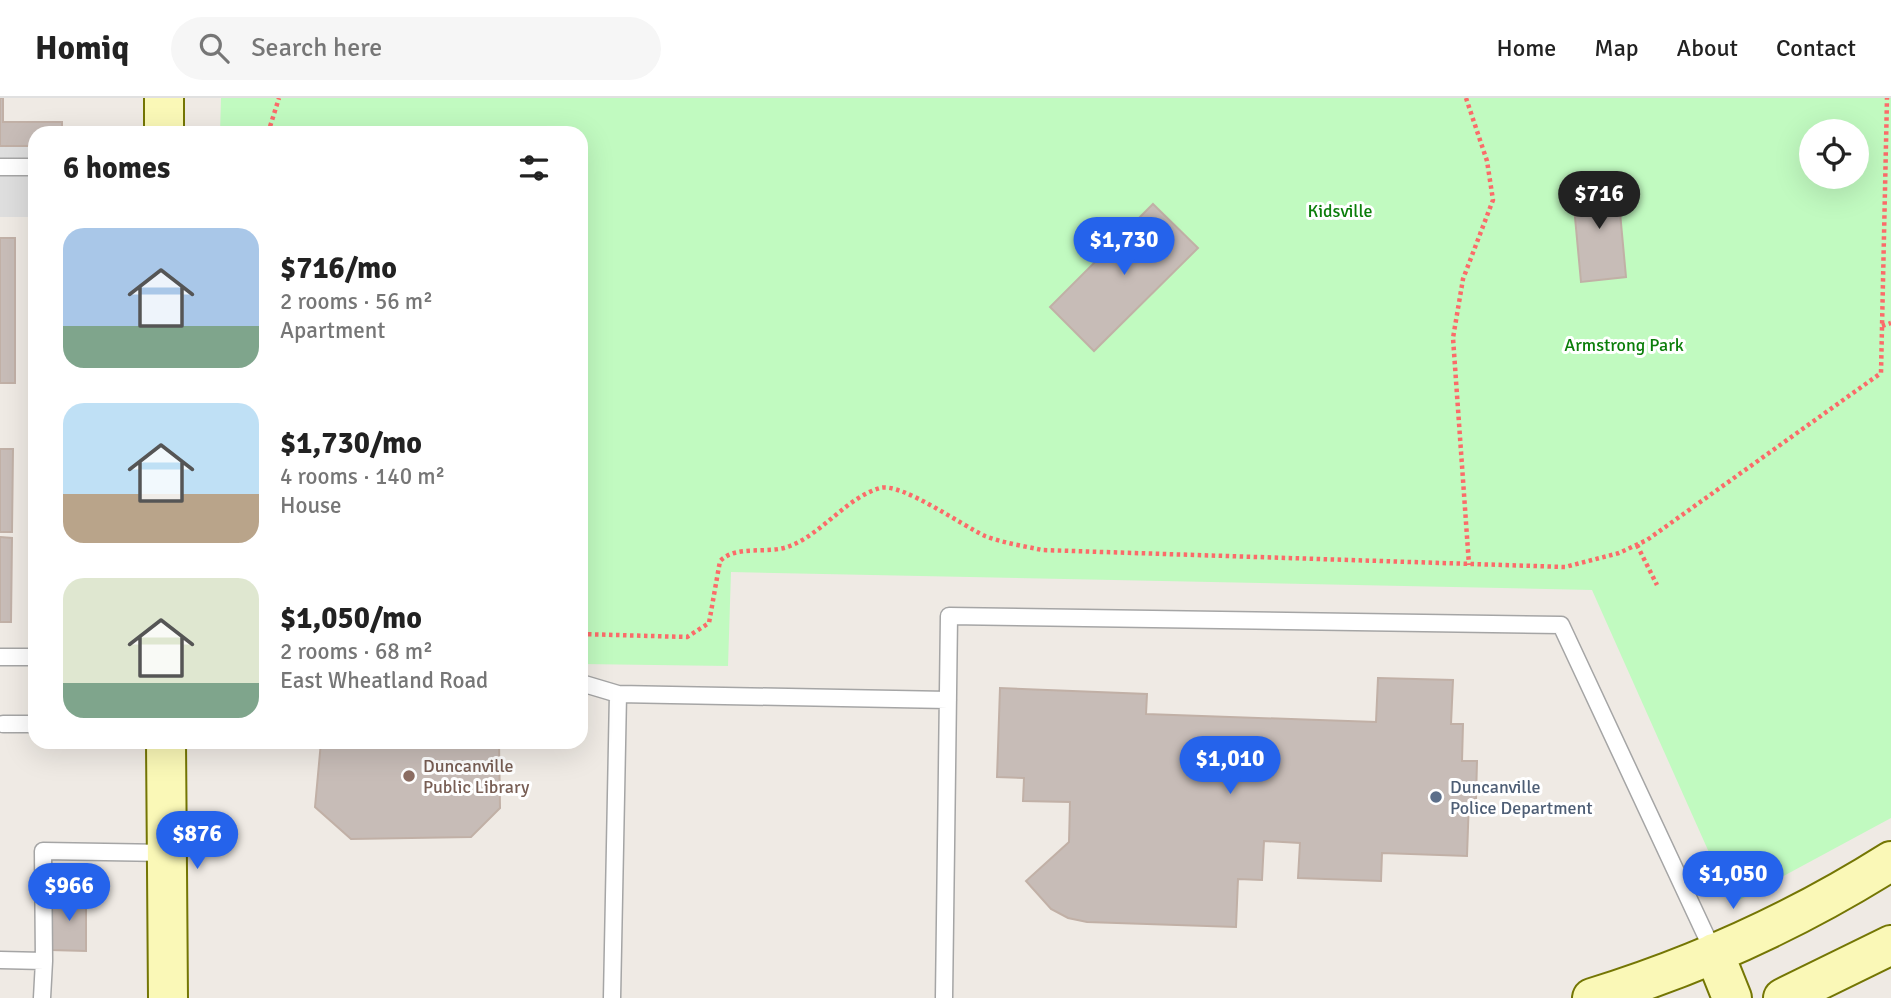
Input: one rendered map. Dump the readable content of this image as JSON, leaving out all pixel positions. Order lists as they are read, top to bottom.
{
  "parks": ["Kidsville", "Armstrong Park"],
  "places": ["Duncanville Public Library", "Duncanville Police Department"],
  "page": {
    "header": "Homiq",
    "search": "Search here",
    "nav": [
      "Home",
      "Map",
      "About",
      "Contact"
    ],
    "heading": "6 homes",
    "price": [
      "$716",
      "$1,730",
      "$1,010",
      "$876",
      "$1,050",
      "$966"
    ],
    "list": [
      {
        "name": "$716/mo",
        "note": "2 rooms · 56 m² · Apartment"
      },
      {
        "name": "$1,730/mo",
        "note": "4 rooms · 140 m² · House"
      },
      {
        "name": "$1,050/mo",
        "note": "2 rooms · 68 m² · East Wheatland Road"
      }
    ]
  }
}
